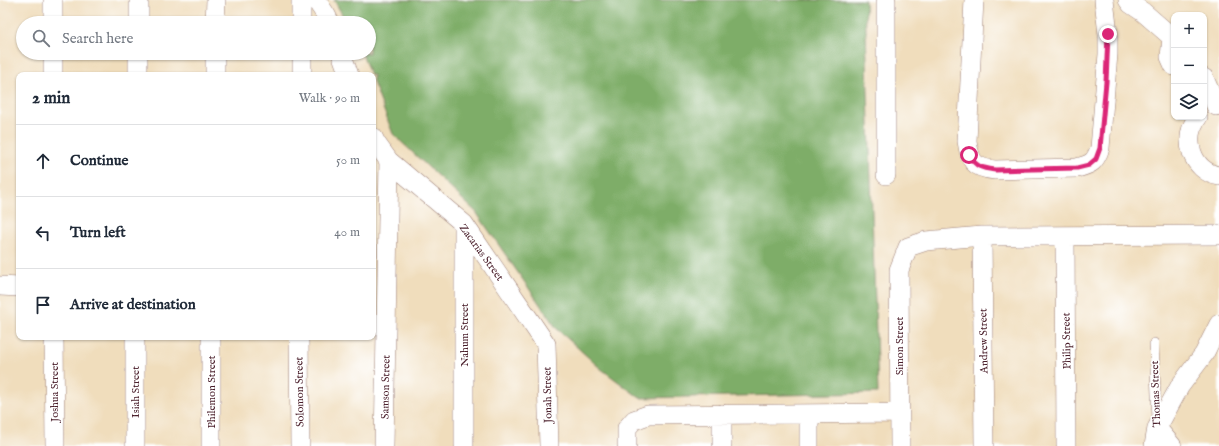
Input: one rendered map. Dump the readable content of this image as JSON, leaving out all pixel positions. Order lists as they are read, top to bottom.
{
  "streets": {
    "street": [
      "Zacarias Street",
      "Nahum Street",
      "Andrew Street",
      "Philip Street",
      "Simon Street",
      "Samson Street",
      "Joshua Street",
      "Isiah Street",
      "Philemon Street",
      "Solomon Street",
      "Thomas Street",
      "Jonah Street"
    ]
  },
  "crossings": [
    ["Zacarias Street", "Nahum Street"],
    ["Zacarias Street", "Samson Street"],
    ["Zacarias Street", "Jonah Street"],
    ["Andrew Street", "Simon Street"]
  ],
  "page": {
    "map_buttons": ["+", "−"],
    "search": "Search here",
    "heading": ["2 min", "Walk · 90 m"],
    "list": [
      ["Continue", "50 m"],
      ["Turn left", "40 m"],
      "Arrive at destination"
    ]
  }
}
